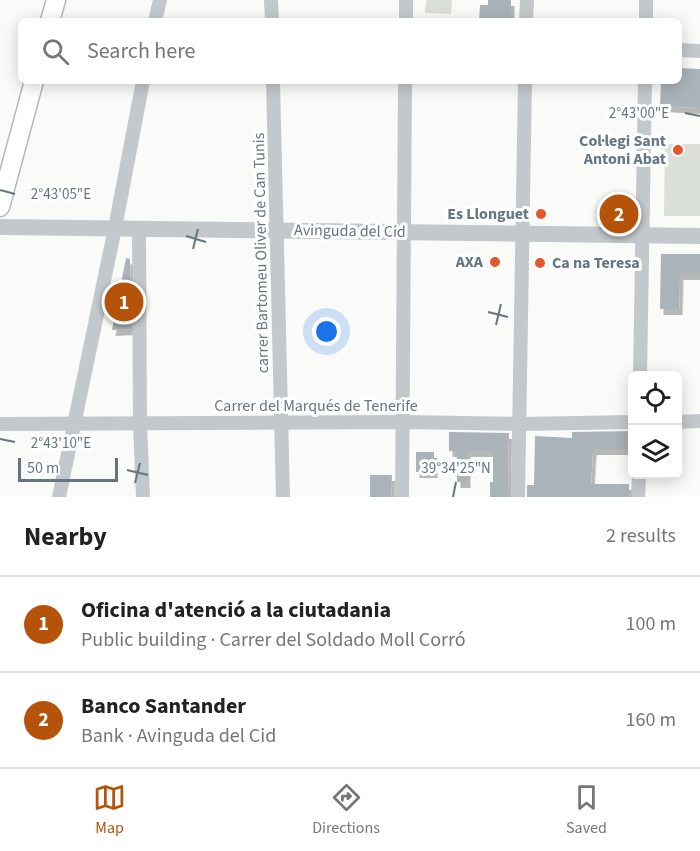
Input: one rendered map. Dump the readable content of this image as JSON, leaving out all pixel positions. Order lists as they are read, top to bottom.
{
  "streets": {
    "street": ["Avinguda del Cid", "carrer Bartomeu Oliver de Can Tunis", "Carrer del Marqués de Tenerife"]
  },
  "crossings": [
    ["Avinguda del Cid", "carrer Bartomeu Oliver de Can Tunis"],
    ["carrer Bartomeu Oliver de Can Tunis", "Carrer del Marqués de Tenerife"]
  ],
  "places": [
    "Col·legi Sant Antoni Abat",
    "Es Llonguet",
    "AXA",
    "Ca na Teresa"
  ],
  "scale_bar": "50 m",
  "page": {
    "search": "Search here",
    "pins": ["2", "1"],
    "scale": "50 m",
    "heading": ["Nearby", "2 results"],
    "list": [
      {
        "mark": "1",
        "name": "Oficina d'atenció a la ciutadania",
        "note": "Public building · Carrer del Soldado Moll Corró",
        "value": "100 m"
      },
      {
        "mark": "2",
        "name": "Banco Santander",
        "note": "Bank · Avinguda del Cid",
        "value": "160 m"
      }
    ],
    "nav": ["Map", "Directions", "Saved"]
  },
  "coordinates": [
    "2°43'00\"E",
    "2°43'05\"E",
    "2°43'10\"E",
    "39°34'25\"N"
  ]
}
